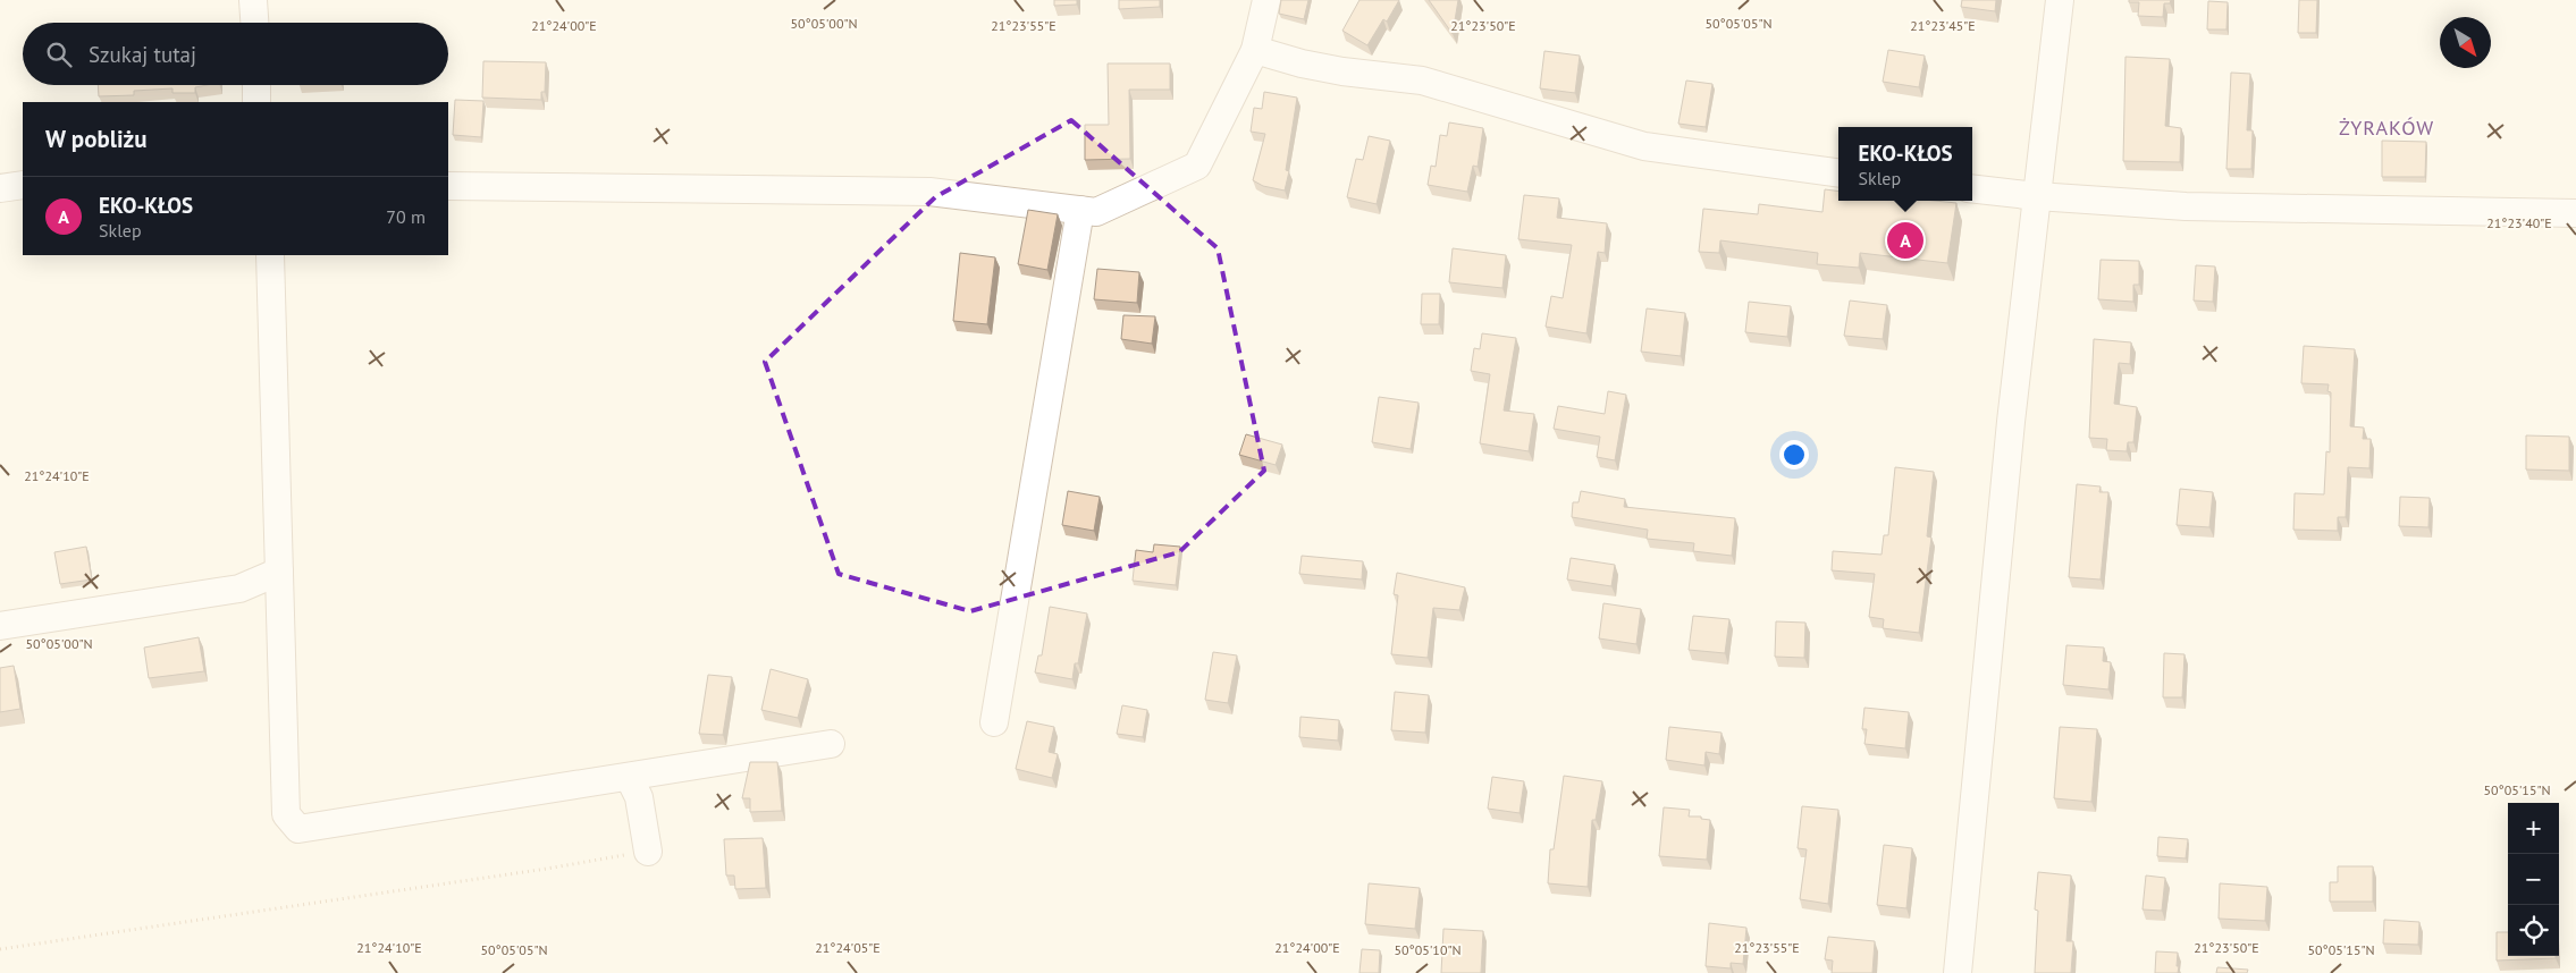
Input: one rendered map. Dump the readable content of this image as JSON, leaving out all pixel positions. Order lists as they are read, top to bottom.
{
  "districts": ["ŻYRAKÓW"],
  "north": "bottom right",
  "page": {
    "search": "Szukaj tutaj",
    "heading": "W pobliżu",
    "popup": ["EKO-KŁOS", "Sklep"],
    "list": [
      {
        "mark": "A",
        "name": "EKO-KŁOS",
        "note": "Sklep",
        "value": "70 m"
      }
    ],
    "pins": "A",
    "map_buttons": ["+", "−"]
  },
  "coordinates": [
    "50°05'00\"N",
    "50°05'05\"N",
    "21°24'00\"E",
    "21°23'55\"E",
    "21°23'50\"E",
    "21°23'45\"E",
    "21°23'40\"E",
    "21°24'10\"E",
    "50°05'15\"N",
    "21°24'05\"E",
    "50°05'10\"N"
  ]
}
